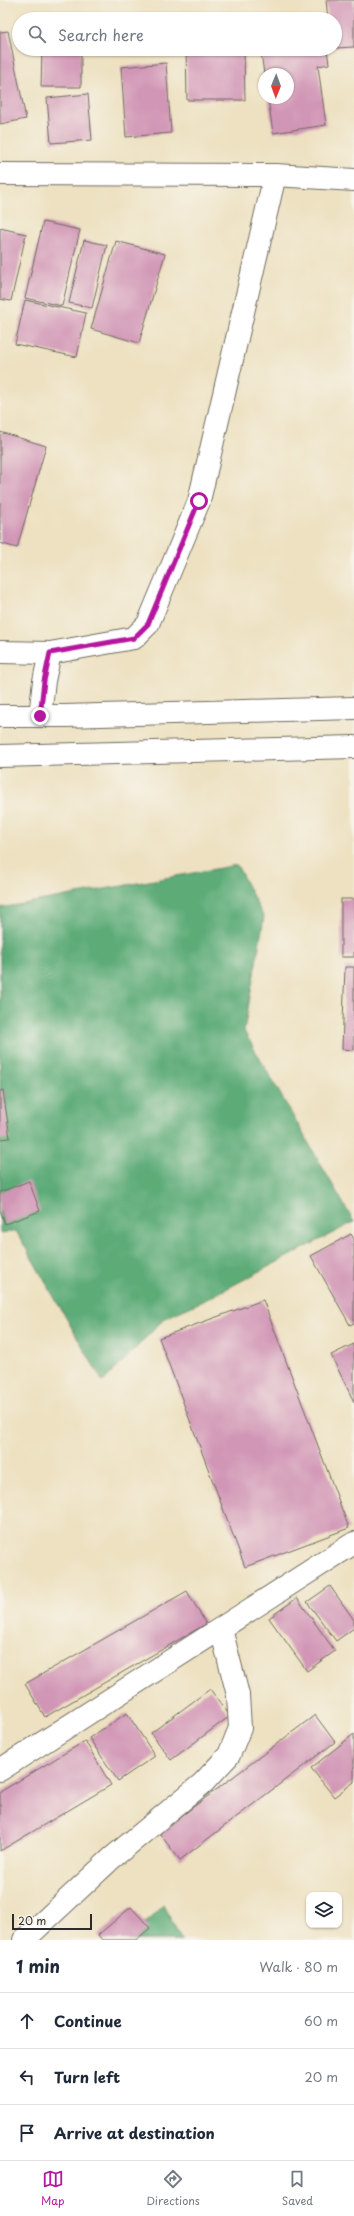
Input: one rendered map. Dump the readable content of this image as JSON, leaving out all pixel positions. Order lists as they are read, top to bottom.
{
  "scale_bar": "20 m",
  "north": "bottom",
  "page": {
    "search": "Search here",
    "scale": "20 m",
    "heading": ["1 min", "Walk · 80 m"],
    "list": [
      ["Continue", "60 m"],
      ["Turn left", "20 m"],
      "Arrive at destination"
    ],
    "nav": ["Map", "Directions", "Saved"]
  }
}
